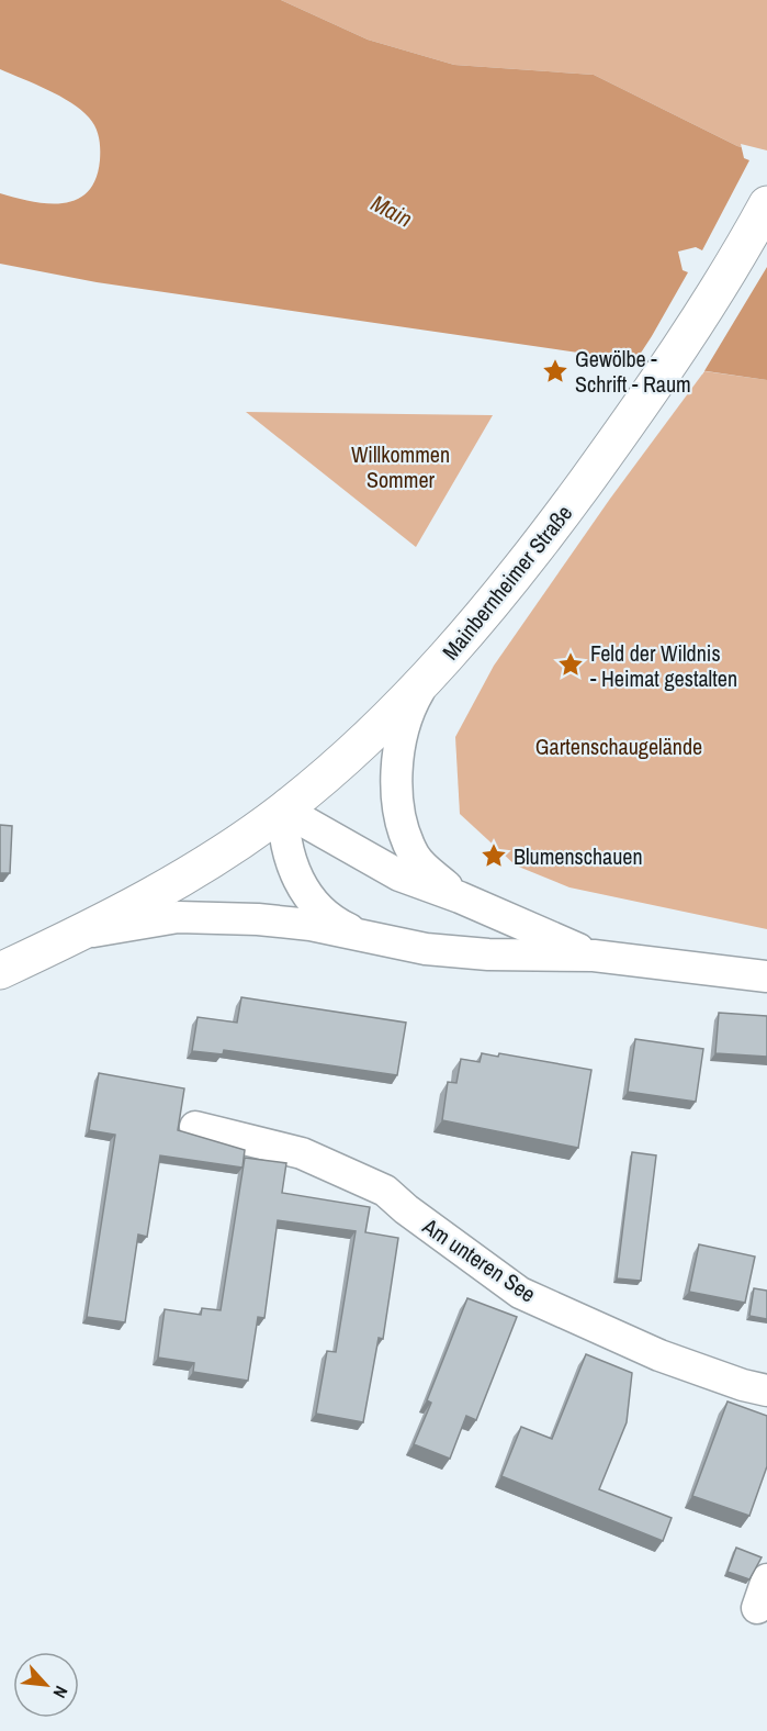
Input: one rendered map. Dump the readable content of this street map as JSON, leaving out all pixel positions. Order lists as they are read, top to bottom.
{
  "streets": {
    "main road": ["Mainbernheimer Straße"],
    "street": ["Am unteren See"]
  },
  "water": ["Main"],
  "parks": ["Willkommen Sommer", "Gartenschaugelände"],
  "places": {
    "place": ["Gewölbe - Schrift - Raum", "Feld der Wildnis - Heimat gestalten", "Blumenschauen"]
  },
  "north": "bottom right"
}
